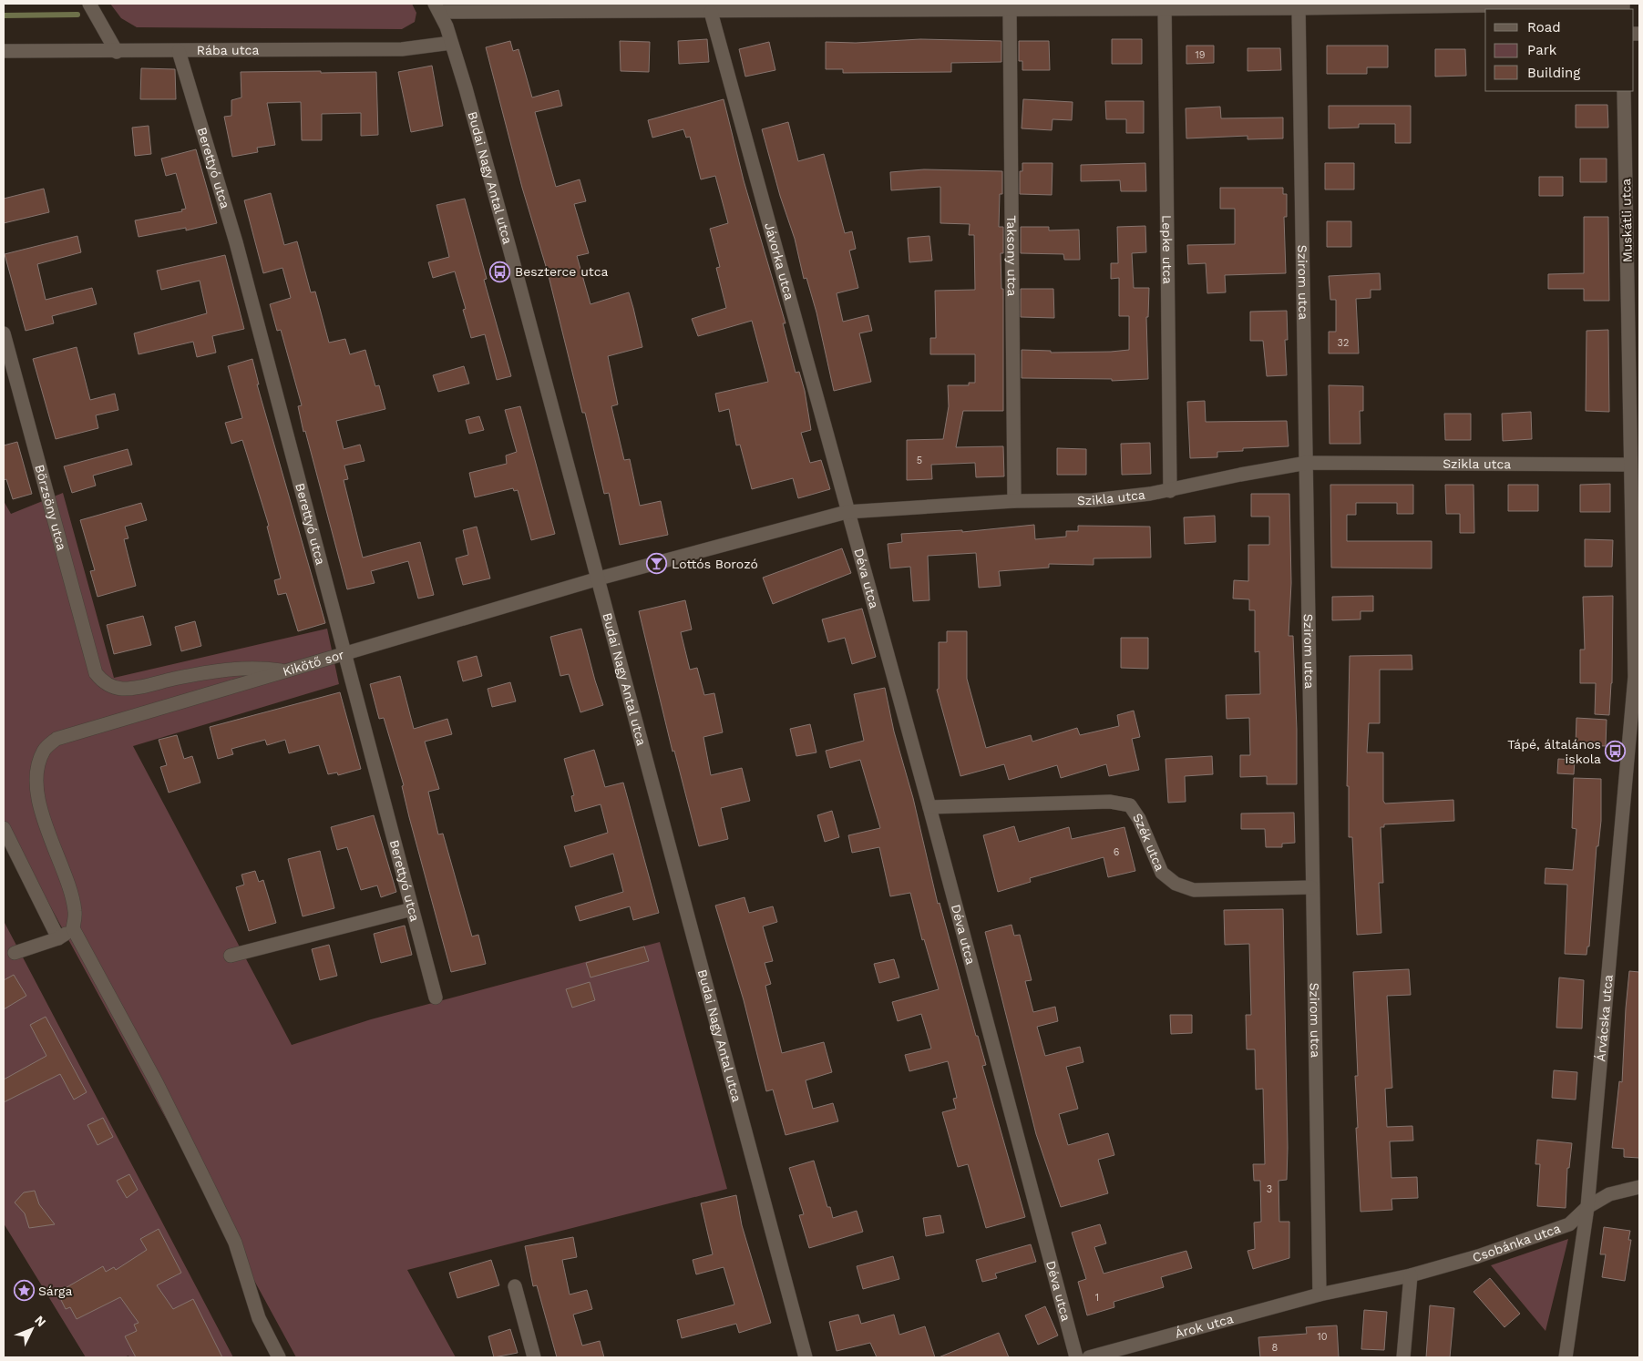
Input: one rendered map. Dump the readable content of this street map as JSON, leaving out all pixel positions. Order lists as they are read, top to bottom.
{
  "streets": {
    "street": [
      "Rába utca",
      "Berettyó utca",
      "Budai Nagy Antal utca",
      "Muskátli utca",
      "Lepke utca",
      "Taksony utca",
      "Jávorka utca",
      "Szirom utca",
      "Szikla utca",
      "Börzsöny utca",
      "Déva utca",
      "Kikötő sor",
      "Szék utca",
      "Árvácska utca",
      "Csobánka utca",
      "Árok utca"
    ]
  },
  "crossings": [
    ["Rába utca", "Berettyó utca"],
    ["Rába utca", "Budai Nagy Antal utca"],
    ["Berettyó utca", "Kikötő sor"],
    ["Budai Nagy Antal utca", "Szikla utca"],
    ["Budai Nagy Antal utca", "Kikötő sor"],
    ["Muskátli utca", "Szikla utca"],
    ["Muskátli utca", "Árvácska utca"],
    ["Lepke utca", "Szikla utca"],
    ["Taksony utca", "Szikla utca"],
    ["Jávorka utca", "Szikla utca"],
    ["Jávorka utca", "Déva utca"],
    ["Szirom utca", "Szikla utca"],
    ["Szirom utca", "Szék utca"],
    ["Szirom utca", "Csobánka utca"],
    ["Szirom utca", "Árok utca"],
    ["Szikla utca", "Déva utca"],
    ["Szikla utca", "Kikötő sor"],
    ["Szikla utca", "Árvácska utca"],
    ["Börzsöny utca", "Kikötő sor"],
    ["Déva utca", "Szék utca"],
    ["Árvácska utca", "Csobánka utca"],
    ["Csobánka utca", "Árok utca"]
  ],
  "places": {
    "bus stop": ["Beszterce utca", "Tápé, általános iskola"],
    "bar": ["Lottós Borozó"],
    "place": ["Sárga"]
  },
  "house_numbers": [
    "19",
    "32",
    "5",
    "6",
    "3",
    "1",
    "10",
    "8"
  ],
  "legend": ["Road", "Park", "Building"],
  "north": "top right"
}
